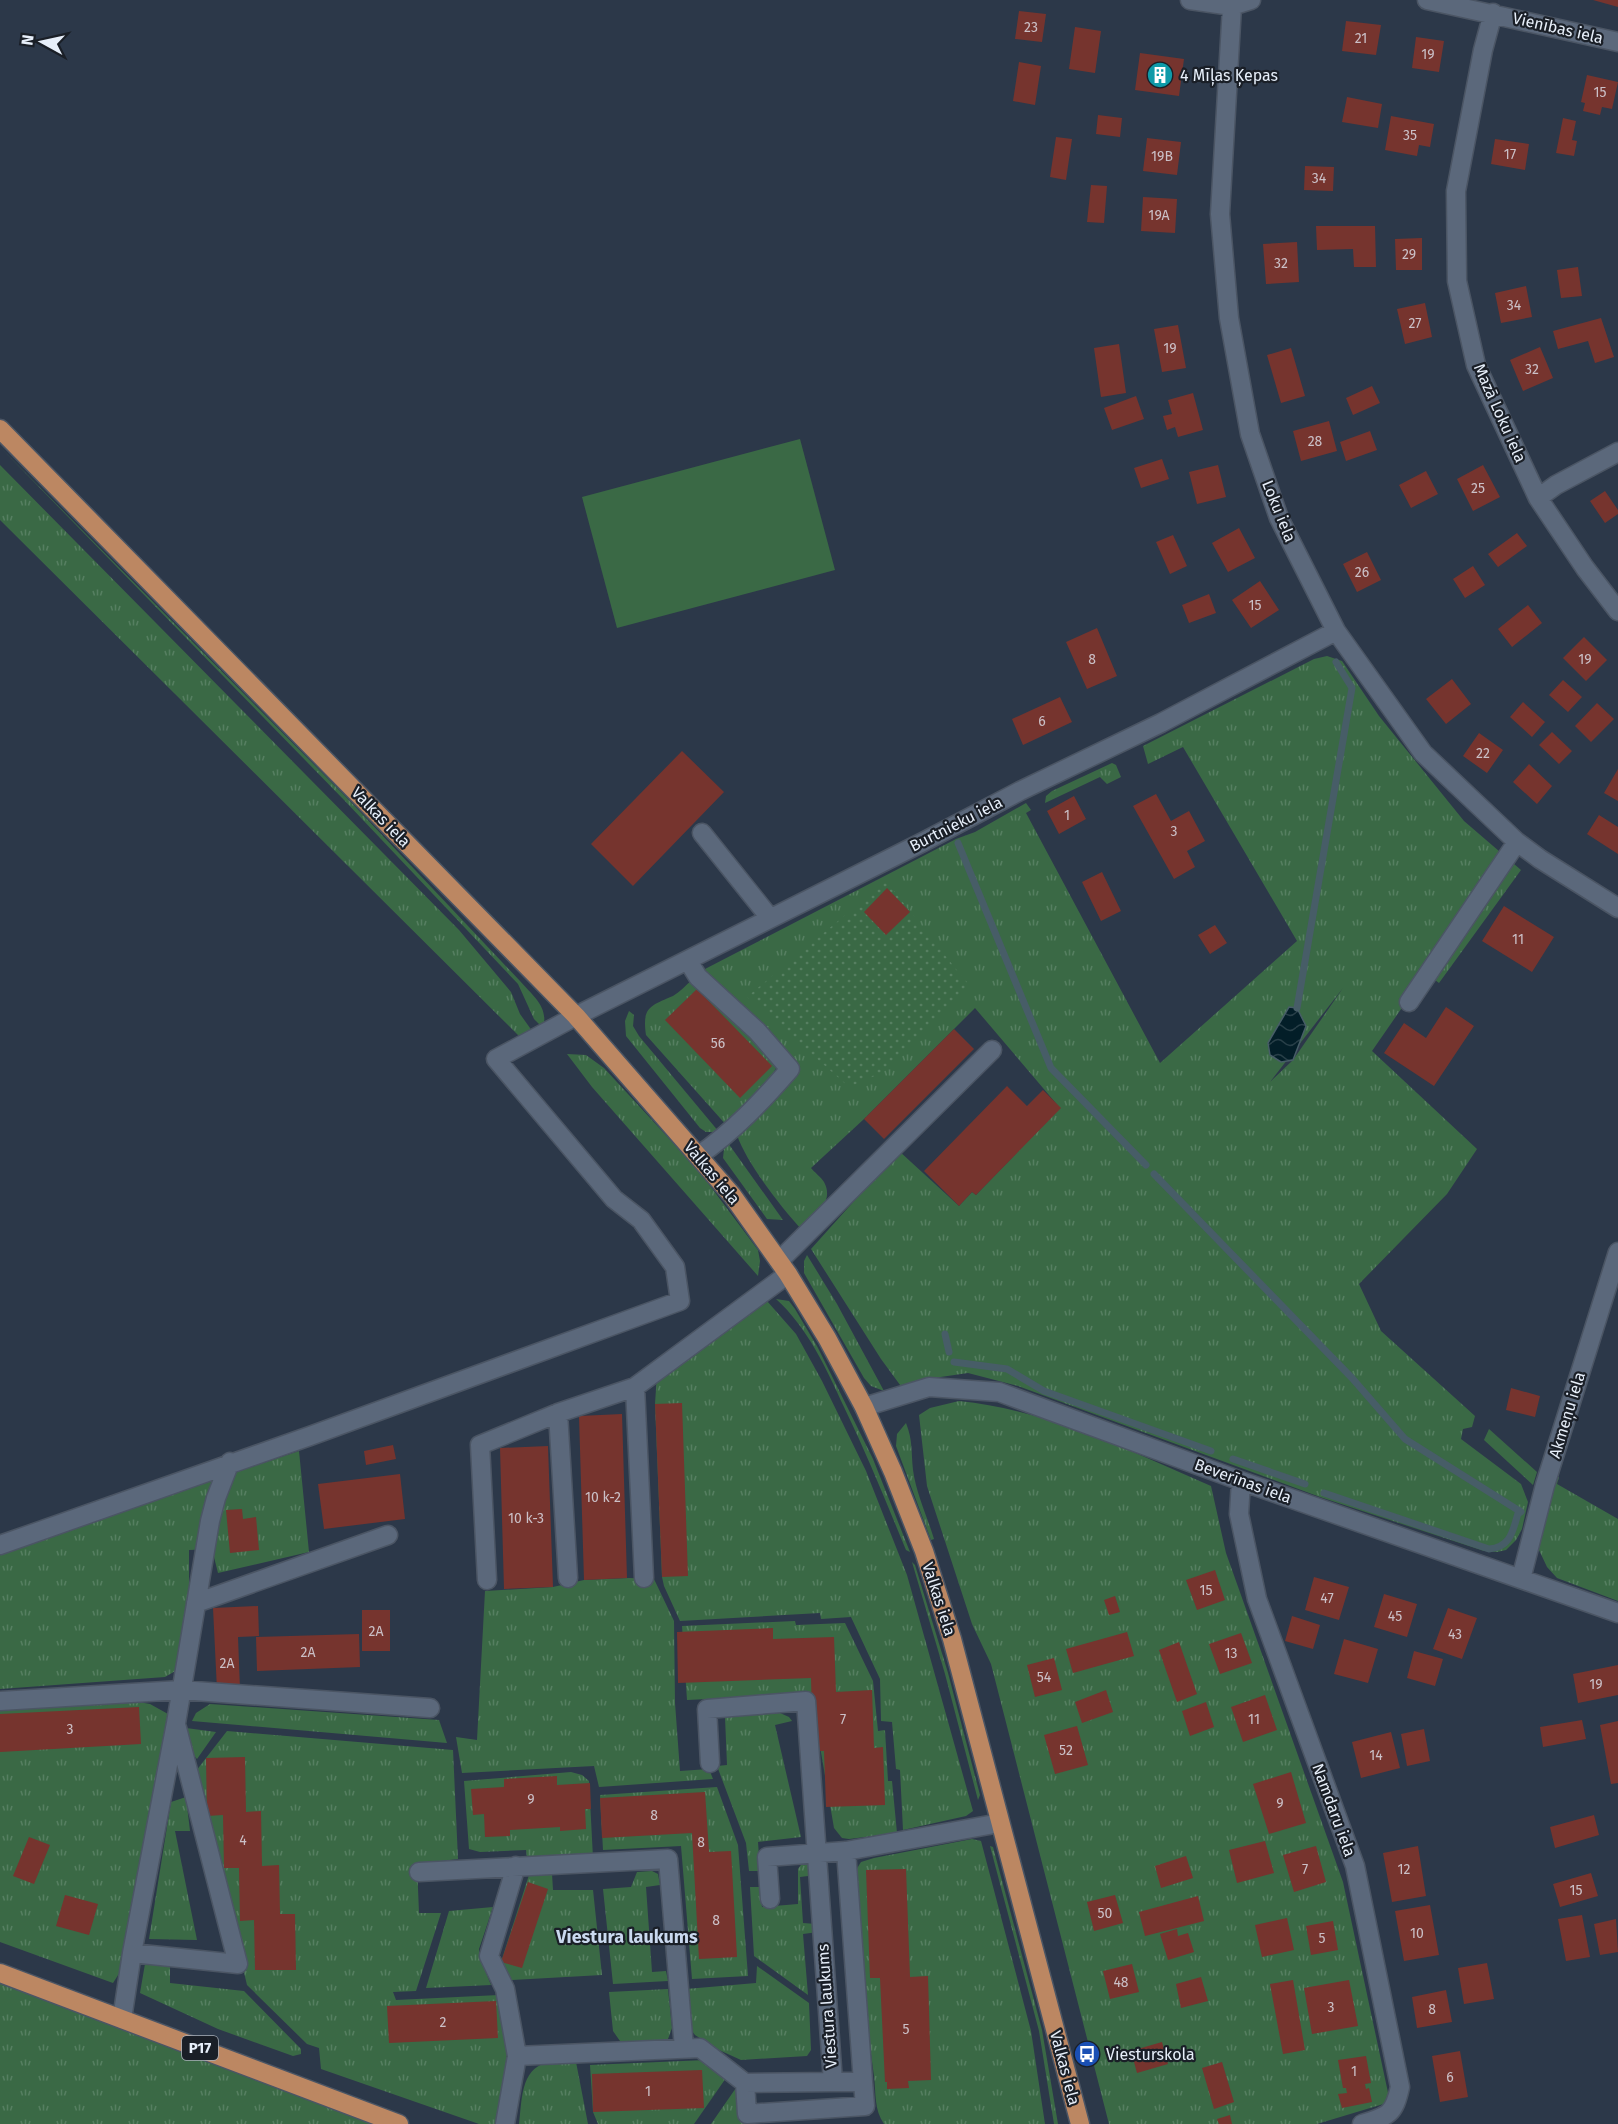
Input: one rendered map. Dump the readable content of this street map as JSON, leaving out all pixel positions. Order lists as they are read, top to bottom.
{
  "streets": {
    "main road": ["Valkas iela", "P17"],
    "street": [
      "Vienības iela",
      "Mazā Loku iela",
      "Loku iela",
      "Burtnieku iela",
      "Akmeņu iela",
      "Beverīnas iela",
      "Namdaru iela",
      "Viestura laukums"
    ]
  },
  "crossings": [
    ["Vienības iela", "Mazā Loku iela"],
    ["Loku iela", "Burtnieku iela"],
    ["Valkas iela", "Burtnieku iela"],
    ["Valkas iela", "Beverīnas iela"],
    ["Akmeņu iela", "Beverīnas iela"],
    ["Beverīnas iela", "Namdaru iela"]
  ],
  "districts": ["Viestura laukums"],
  "places": {
    "building": ["4 Mīļas Ķepas"],
    "bus stop": ["Viesturskola"]
  },
  "house_numbers": [
    "23",
    "21",
    "19",
    "15",
    "35",
    "17",
    "19B",
    "34",
    "19A",
    "29",
    "32",
    "34",
    "27",
    "19",
    "32",
    "28",
    "25",
    "26",
    "15",
    "8",
    "19",
    "6",
    "22",
    "1",
    "3",
    "11",
    "56",
    "10 k-2",
    "10 k-3",
    "15",
    "47",
    "45",
    "2A",
    "43",
    "2A",
    "13",
    "2A",
    "54",
    "19",
    "7",
    "11",
    "3",
    "52",
    "14",
    "9",
    "9",
    "8",
    "4",
    "8",
    "7",
    "12",
    "15",
    "50",
    "8",
    "10",
    "5",
    "48",
    "3",
    "8",
    "2",
    "5",
    "1",
    "6",
    "1"
  ],
  "north": "left"
}
